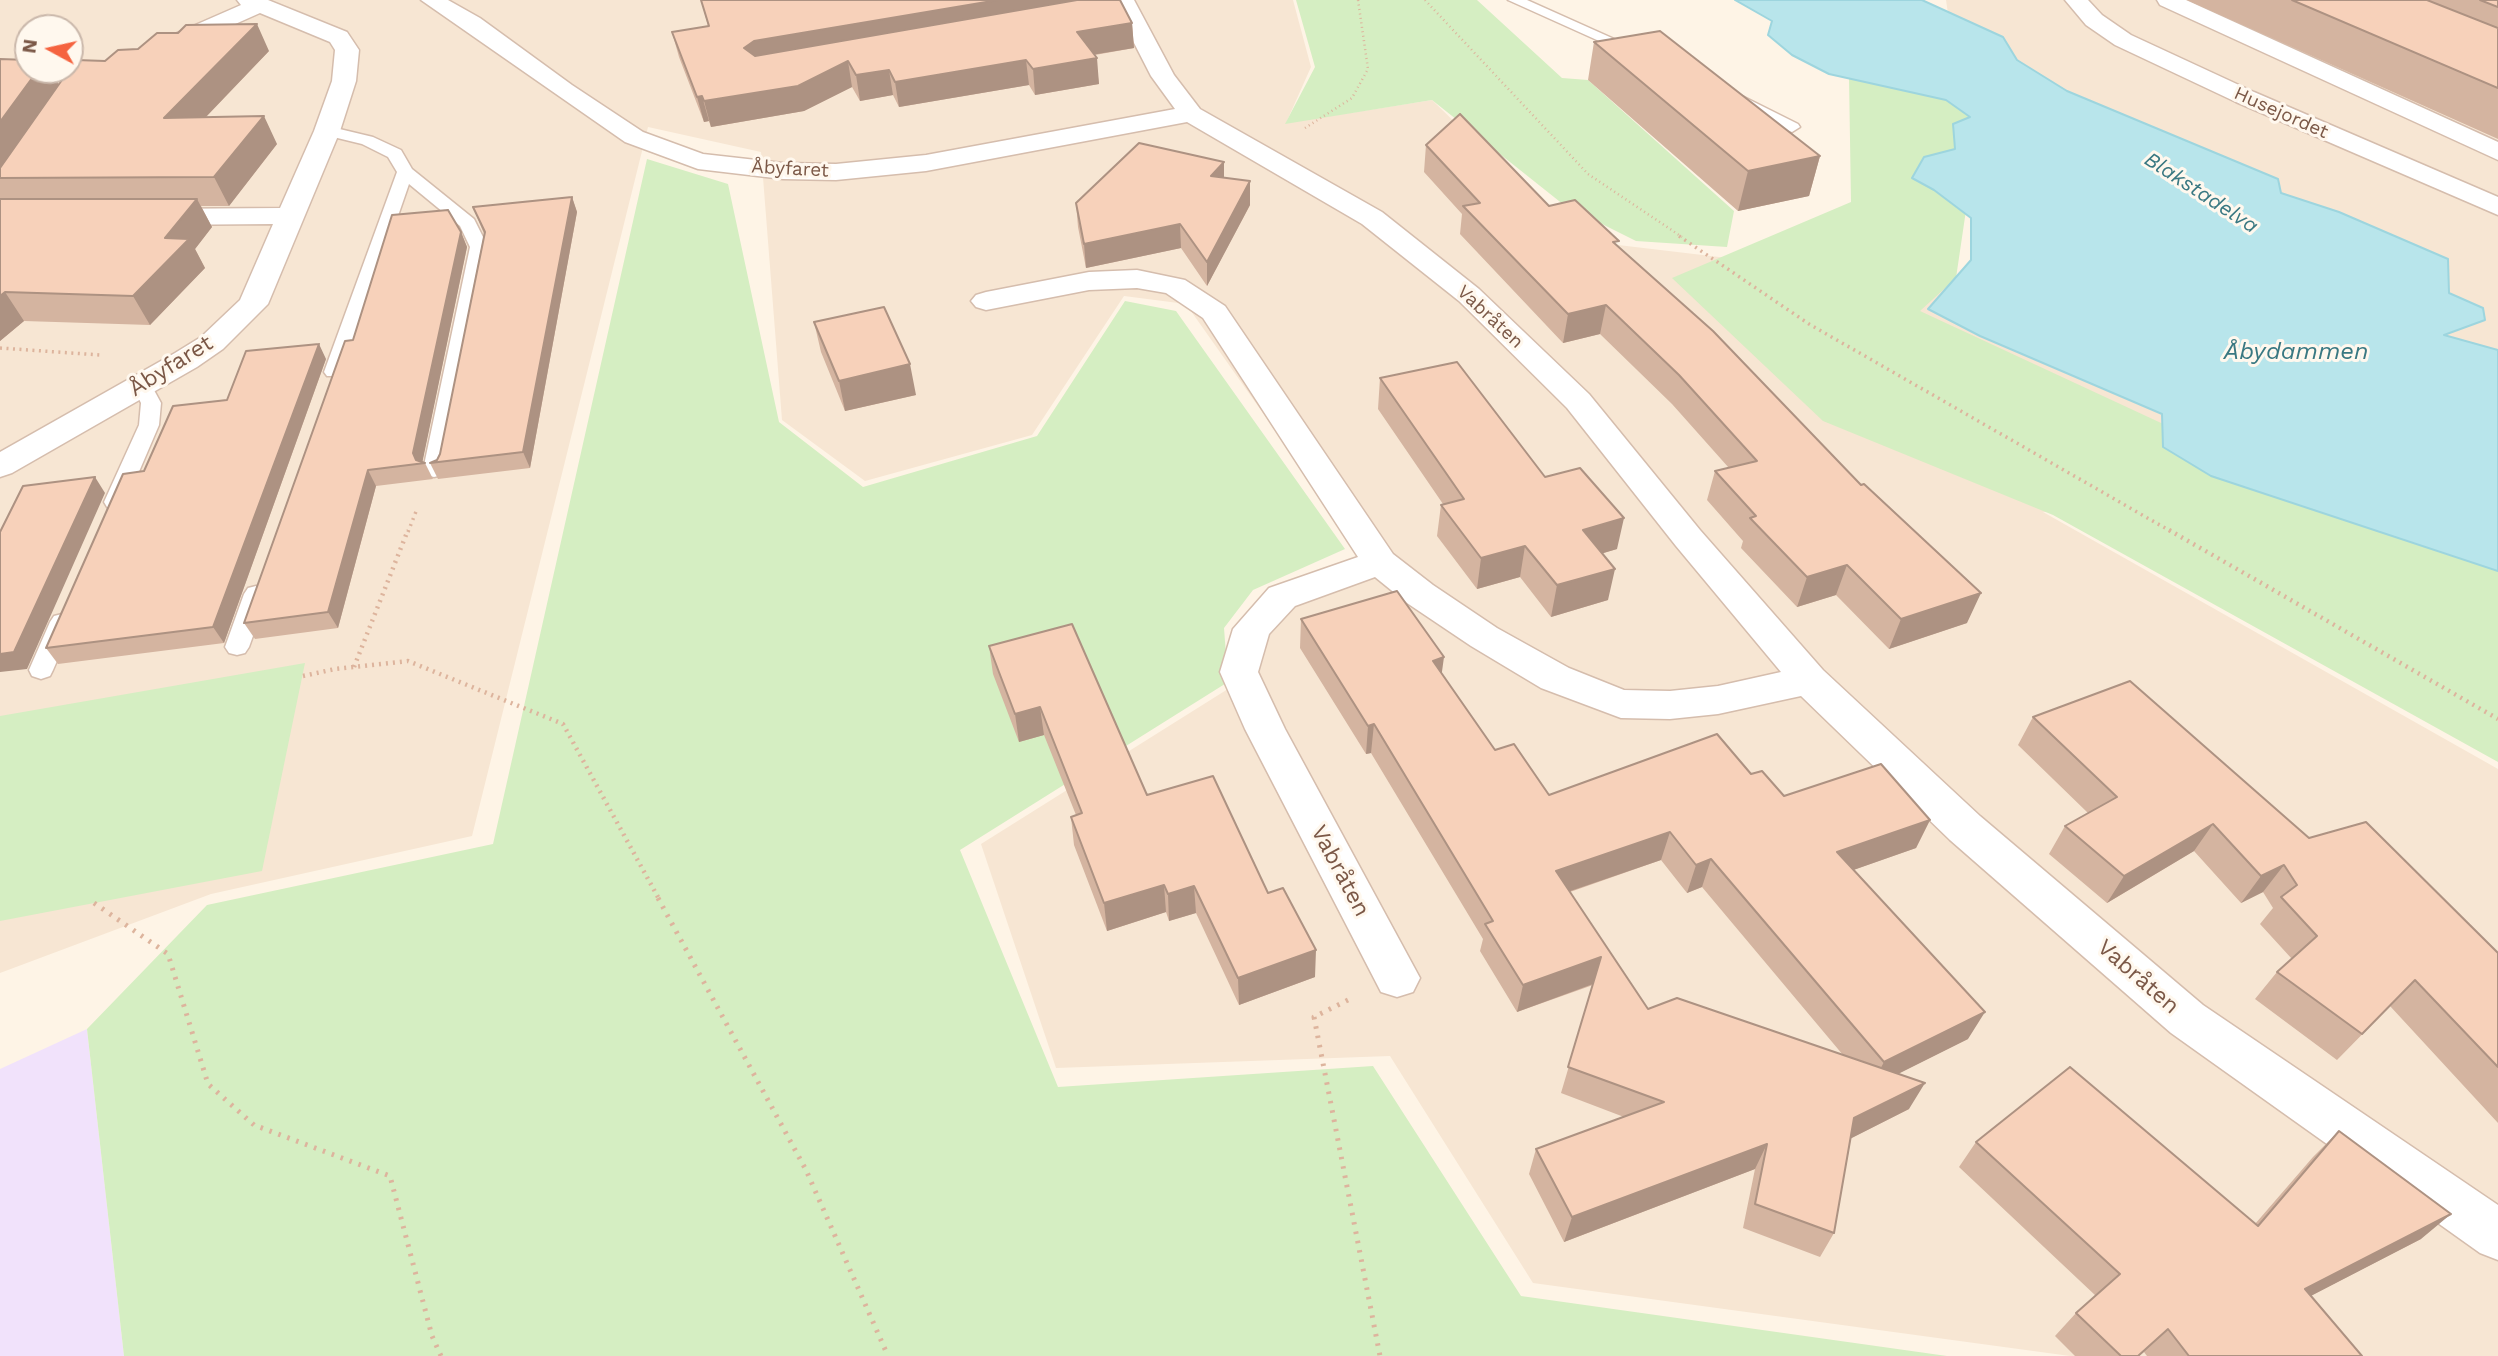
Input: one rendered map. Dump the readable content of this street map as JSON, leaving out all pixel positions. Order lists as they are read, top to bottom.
{
  "streets": {
    "street": ["Husejordet", "Åbyfaret", "Vabråten"]
  },
  "crossings": [
    ["Åbyfaret", "Vabråten"]
  ],
  "water": ["Blakstadelva", "Åbydammen"],
  "north": "left"
}
